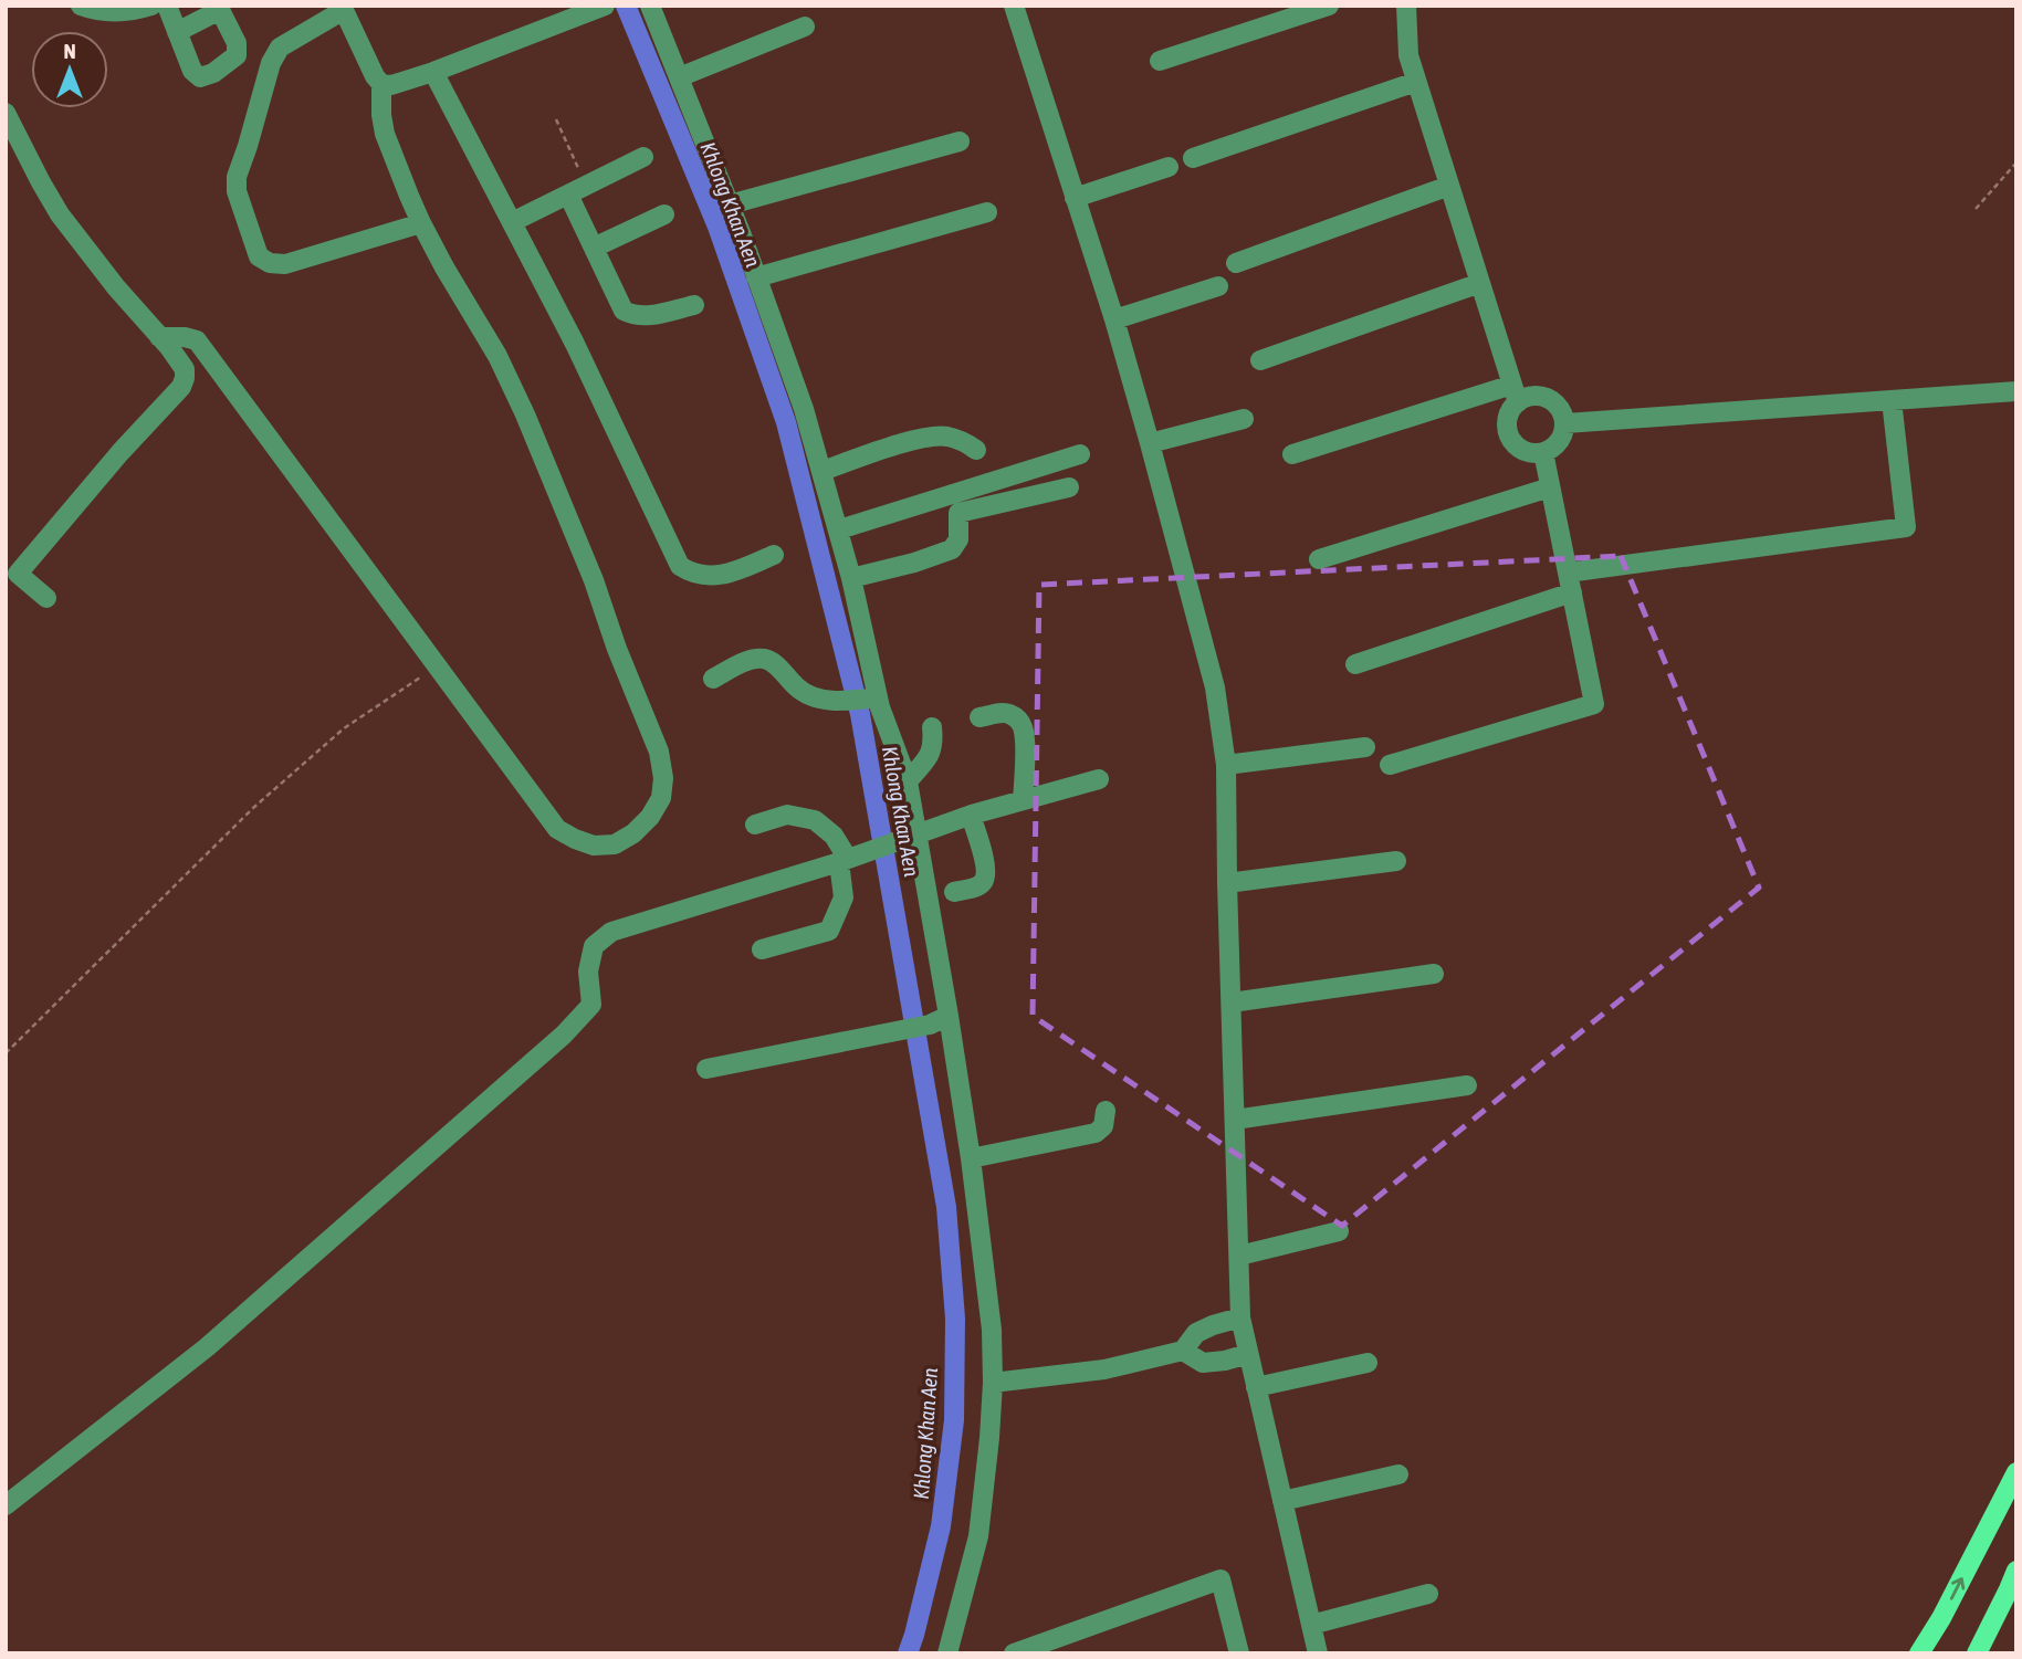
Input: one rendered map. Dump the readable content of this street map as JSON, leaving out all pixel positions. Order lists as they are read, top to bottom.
{
  "water": ["Khlong Khan Aen"],
  "north": "top"
}
